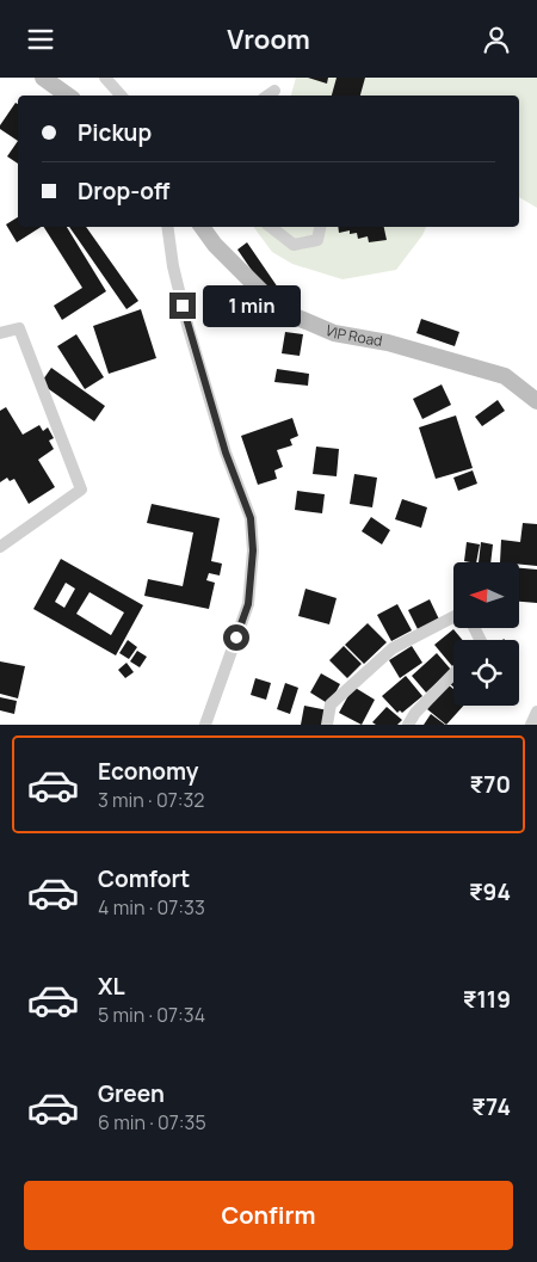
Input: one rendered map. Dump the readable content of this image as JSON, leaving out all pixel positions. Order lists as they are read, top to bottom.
{
  "streets": {
    "main road": ["VIP Road"]
  },
  "north": "left",
  "page": {
    "header": "Vroom",
    "banner": ["Pickup", "Drop-off"],
    "bubble": "1 min",
    "list": [
      {
        "name": "Economy",
        "note": "3 min · 07:32",
        "value": "₹70"
      },
      {
        "name": "Comfort",
        "note": "4 min · 07:33",
        "value": "₹94"
      },
      {
        "name": "XL",
        "note": "5 min · 07:34",
        "value": "₹119"
      },
      {
        "name": "Green",
        "note": "6 min · 07:35",
        "value": "₹74"
      }
    ],
    "buttons": "Confirm"
  }
}
